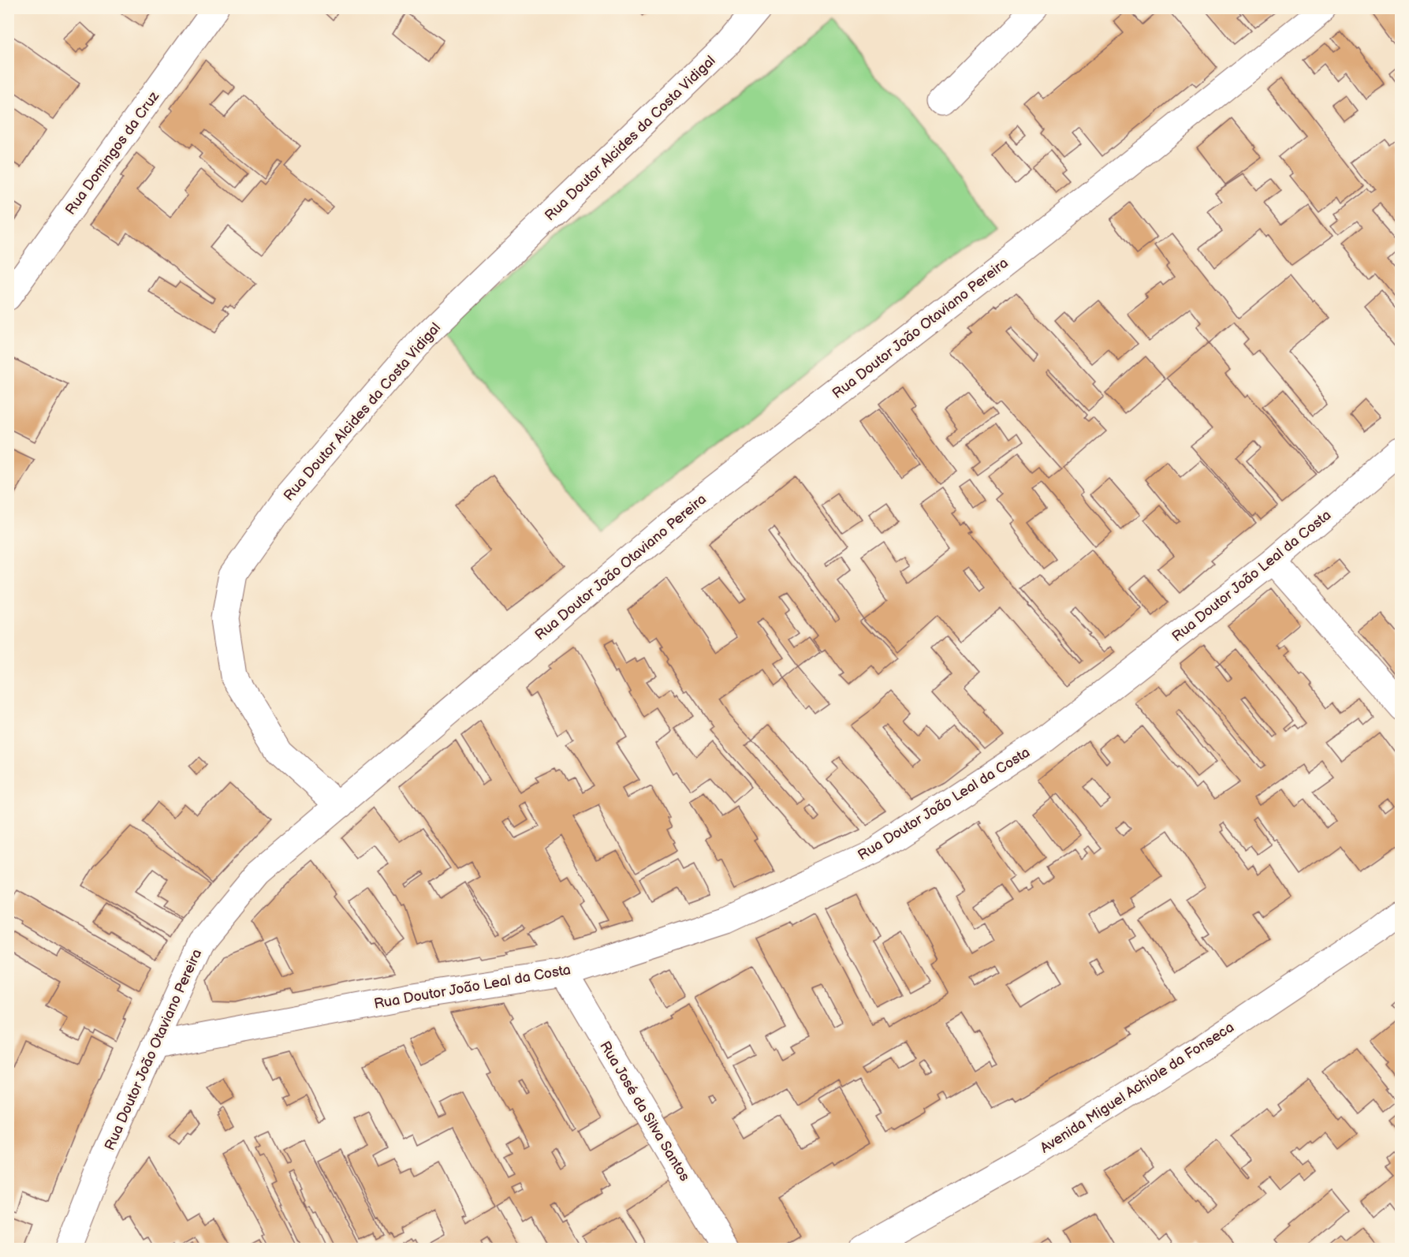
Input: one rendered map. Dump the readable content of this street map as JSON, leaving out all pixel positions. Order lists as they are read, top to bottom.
{
  "streets": {
    "street": [
      "Rua Doutor Alcides da Costa Vidigal",
      "Rua Domingos da Cruz",
      "Rua Doutor João Otaviano Pereira",
      "Rua Doutor João Leal da Costa",
      "Avenida Miguel Achiole da Fonseca",
      "Rua José da Silva Santos"
    ]
  },
  "crossings": [
    ["Rua Doutor Alcides da Costa Vidigal", "Rua Doutor João Otaviano Pereira"],
    ["Rua Doutor João Otaviano Pereira", "Rua Doutor João Leal da Costa"],
    ["Rua Doutor João Leal da Costa", "Rua José da Silva Santos"]
  ]
}
